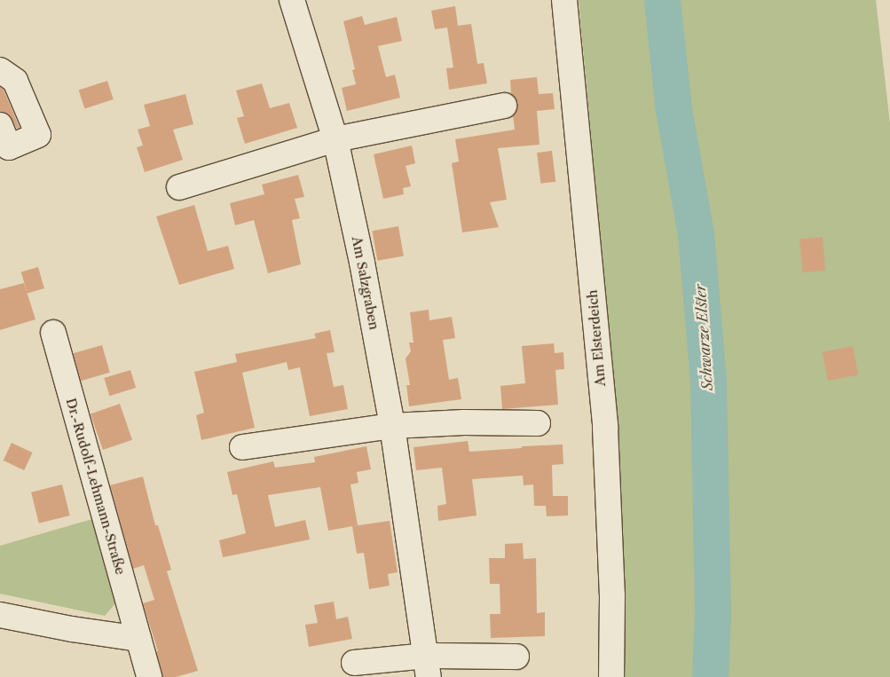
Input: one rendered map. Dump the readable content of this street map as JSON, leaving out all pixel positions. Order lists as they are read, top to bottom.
{
  "streets": {
    "street": ["Am Salzgraben", "Am Elsterdeich", "Dr.-Rudolf-Lehmann-Straße"]
  },
  "water": ["Schwarze Elster"]
}
